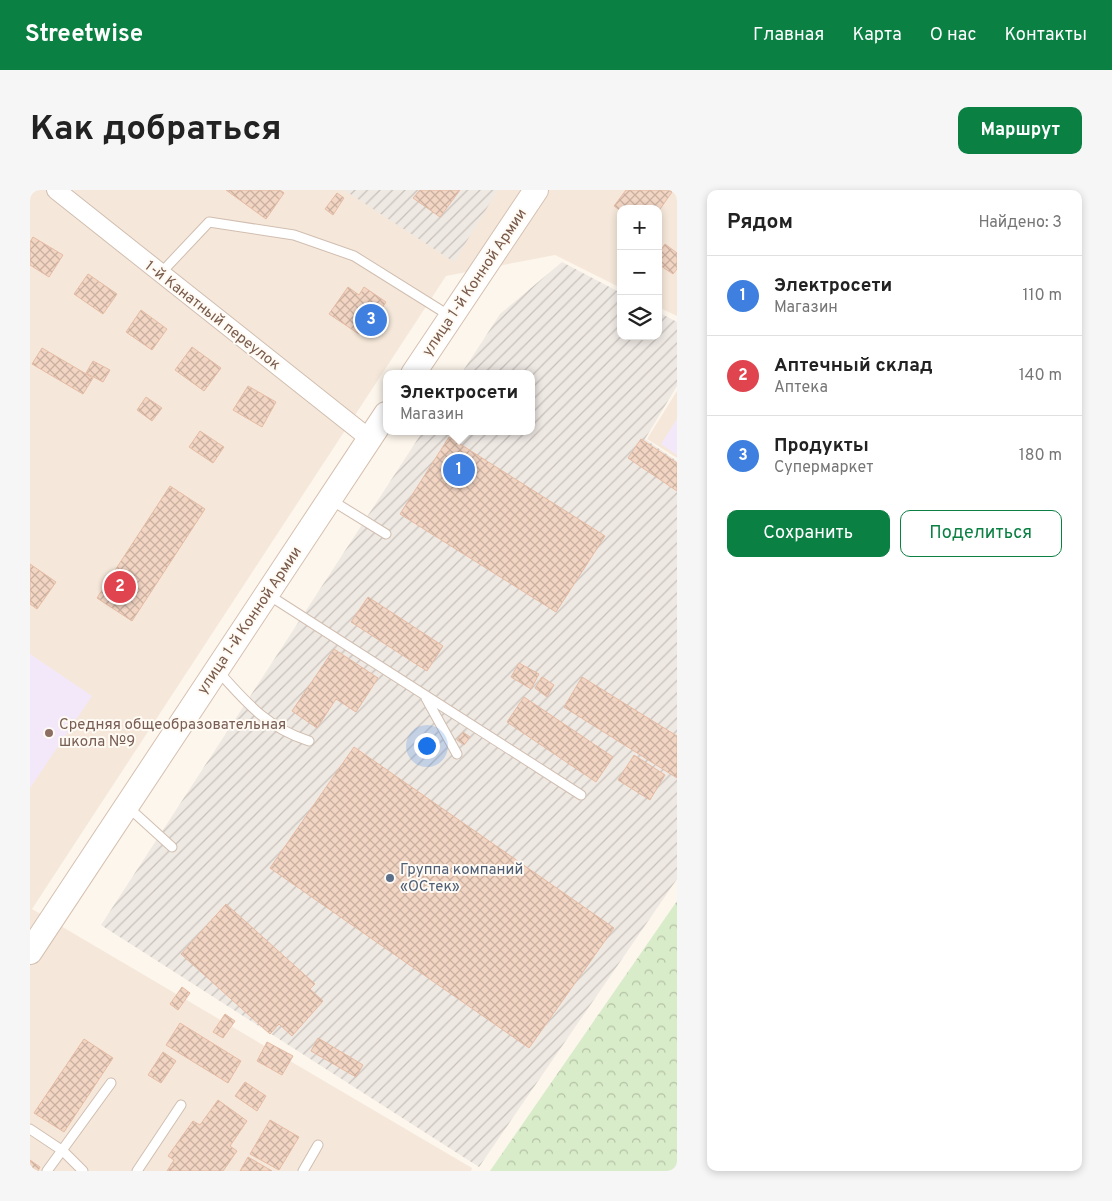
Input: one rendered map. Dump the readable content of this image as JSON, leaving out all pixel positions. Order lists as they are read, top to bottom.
{
  "streets": {
    "main road": ["улица 1-й Конной Армии"],
    "street": ["1-й Канатный переулок"]
  },
  "crossings": [
    ["улица 1-й Конной Армии", "1-й Канатный переулок"]
  ],
  "places": ["Средняя общеобразовательная школа №9", "Группа компаний «ОСтек»"],
  "page": {
    "header": "Streetwise",
    "nav": [
      "Главная",
      "Карта",
      "О нас",
      "Контакты"
    ],
    "buttons": [
      "Маршрут",
      ["Сохранить", "Поделиться"]
    ],
    "title": "Как добраться",
    "heading": ["Рядом", "Найдено: 3"],
    "map_buttons": ["+", "−"],
    "list": [
      {
        "mark": "1",
        "name": "Электросети",
        "note": "Магазин",
        "value": "110 m"
      },
      {
        "mark": "2",
        "name": "Аптечный склад",
        "note": "Аптека",
        "value": "140 m"
      },
      {
        "mark": "3",
        "name": "Продукты",
        "note": "Супермаркет",
        "value": "180 m"
      }
    ],
    "pins": ["3", "1", "2"],
    "popup": ["Электросети", "Магазин"]
  }
}
